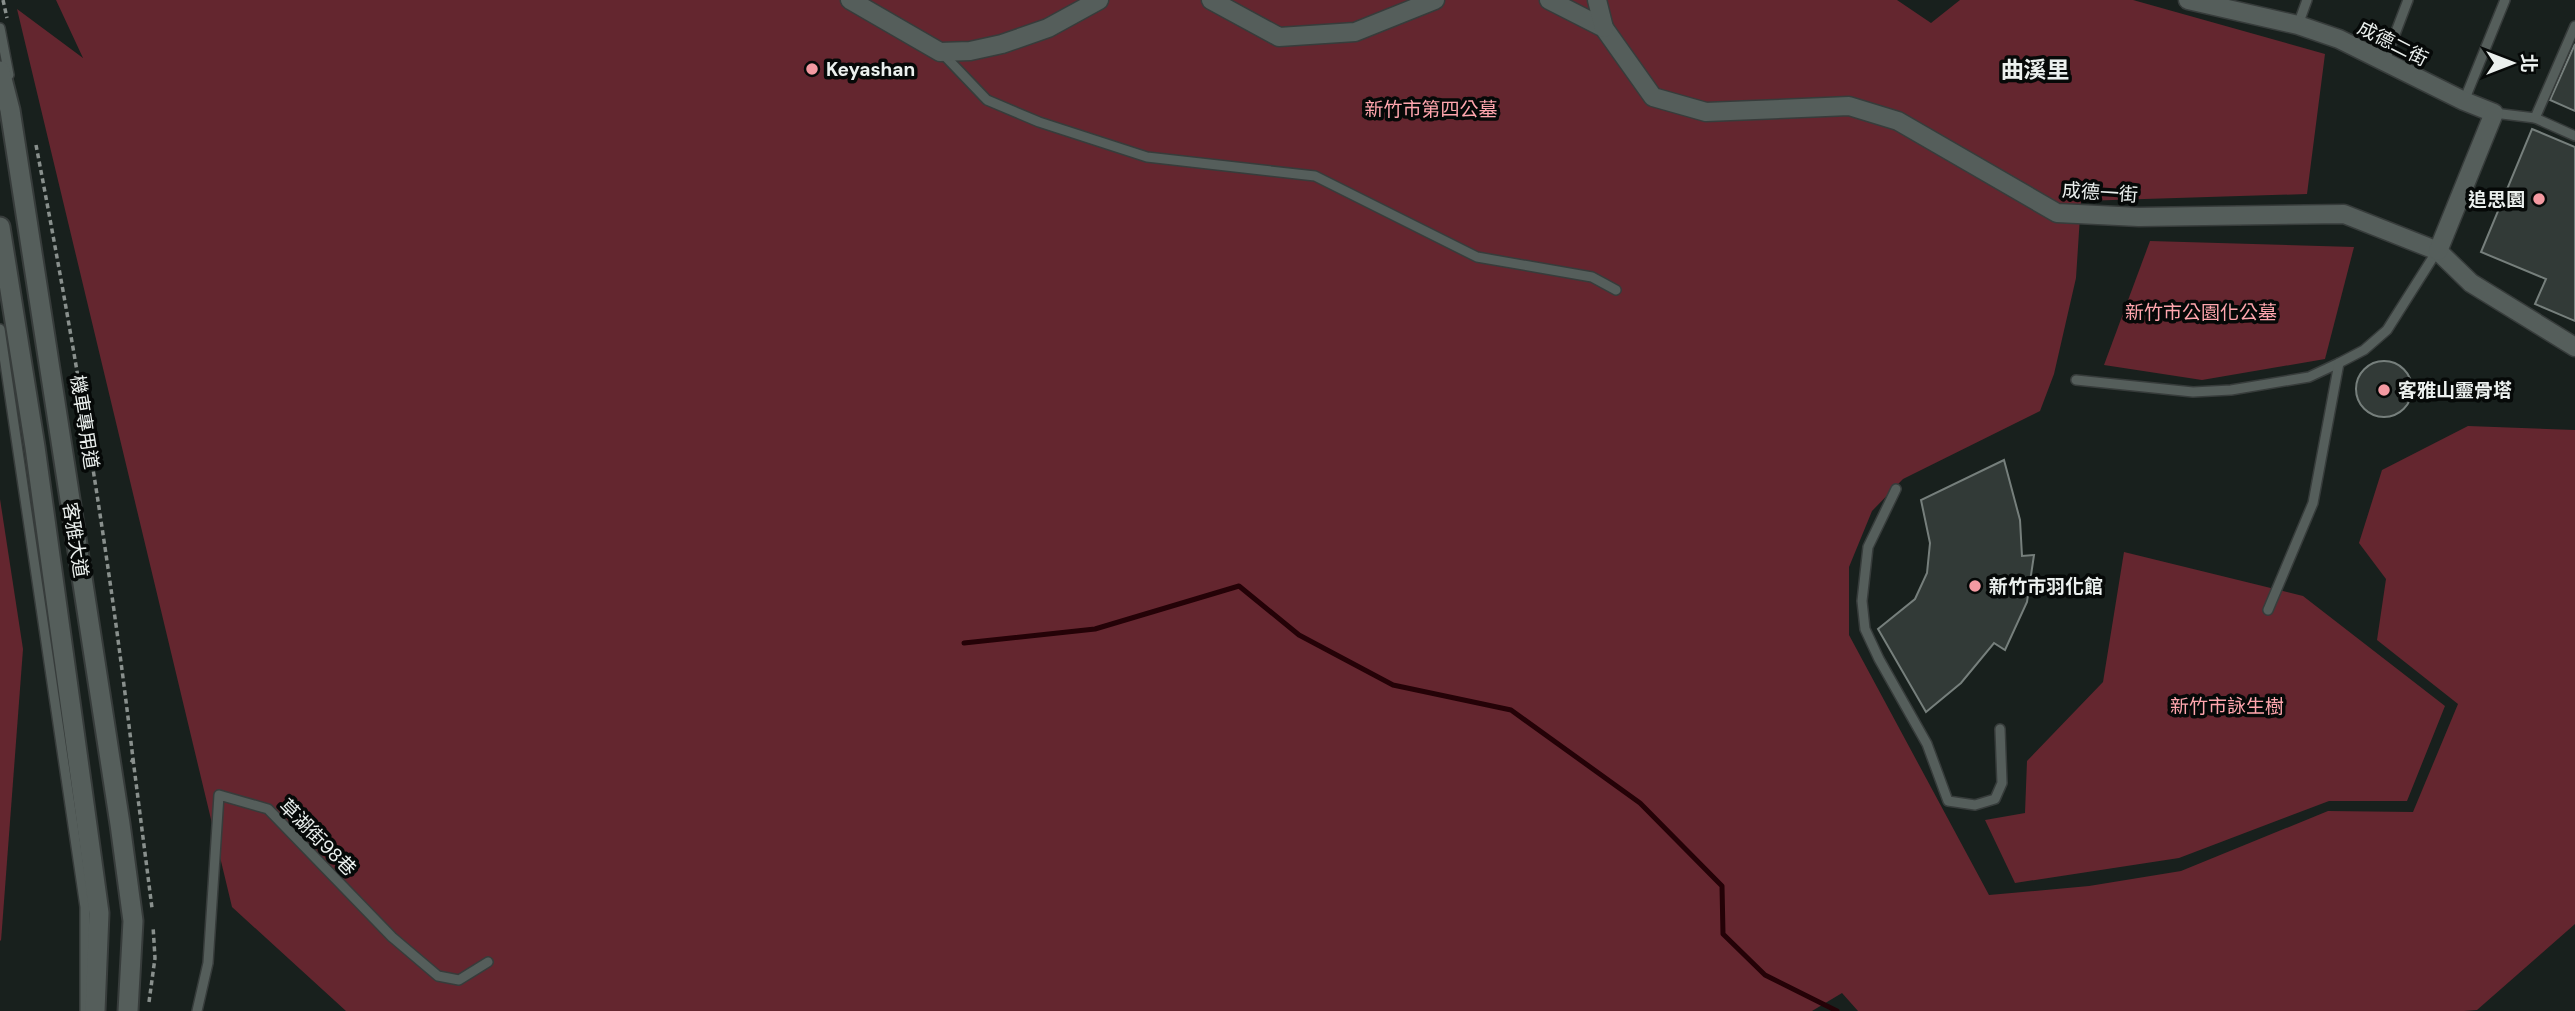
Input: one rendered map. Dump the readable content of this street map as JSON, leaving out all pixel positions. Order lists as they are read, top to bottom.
{
  "streets": {
    "street": ["成德二街", "成德一街", "客雅大道"],
    "lane": ["機車專用道", "草湖街98巷"]
  },
  "crossings": [
    ["機車專用道", "客雅大道"]
  ],
  "districts": ["曲溪里"],
  "parks": ["新竹市第四公墓", "新竹市公園化公墓", "新竹市詠生樹"],
  "places": [
    "Keyashan",
    "追思園",
    "客雅山靈骨塔",
    "新竹市羽化館"
  ],
  "north": "right"
}
